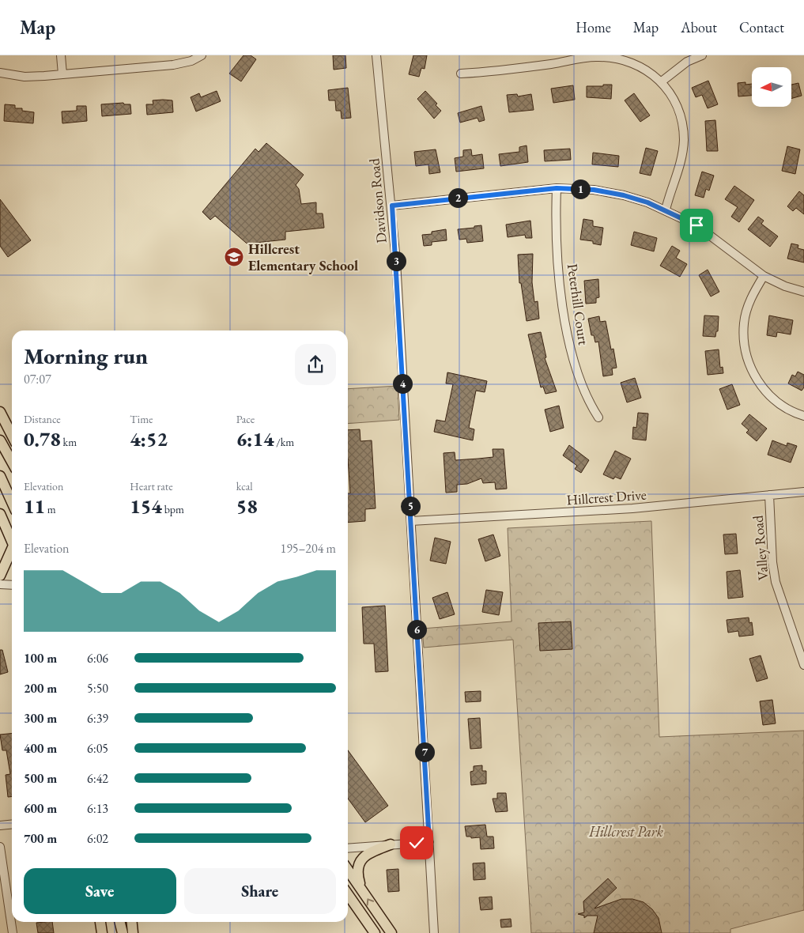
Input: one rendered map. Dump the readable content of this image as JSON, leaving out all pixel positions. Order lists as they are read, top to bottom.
{
  "streets": {
    "street": [
      "Davidson Road",
      "Peterhill Court",
      "Hillcrest Drive",
      "Valley Road"
    ]
  },
  "crossings": [
    ["Davidson Road", "Hillcrest Drive"],
    ["Hillcrest Drive", "Valley Road"]
  ],
  "parks": ["Hillcrest Park"],
  "places": {
    "school or university": ["Hillcrest Elementary School"]
  },
  "north": "left",
  "page": {
    "header": "Map",
    "nav": [
      "Home",
      "Map",
      "About",
      "Contact"
    ],
    "pins": [
      "1",
      "2",
      "3",
      "4",
      "5",
      "6",
      "7"
    ],
    "heading": ["Morning run", "07:07"],
    "stats": [
      ["Distance", "0.78 km"],
      ["Time", "4:52"],
      ["Pace", "6:14 /km"],
      ["Elevation", "11 m"],
      ["Heart rate", "154 bpm"],
      ["kcal", "58"]
    ],
    "chart": ["Elevation", "195–204 m"],
    "list": [
      {
        "name": "100 m",
        "note": "6:06"
      },
      {
        "name": "200 m",
        "note": "5:50"
      },
      {
        "name": "300 m",
        "note": "6:39"
      },
      {
        "name": "400 m",
        "note": "6:05"
      },
      {
        "name": "500 m",
        "note": "6:42"
      },
      {
        "name": "600 m",
        "note": "6:13"
      },
      {
        "name": "700 m",
        "note": "6:02"
      }
    ],
    "buttons": ["Save", "Share"]
  }
}
